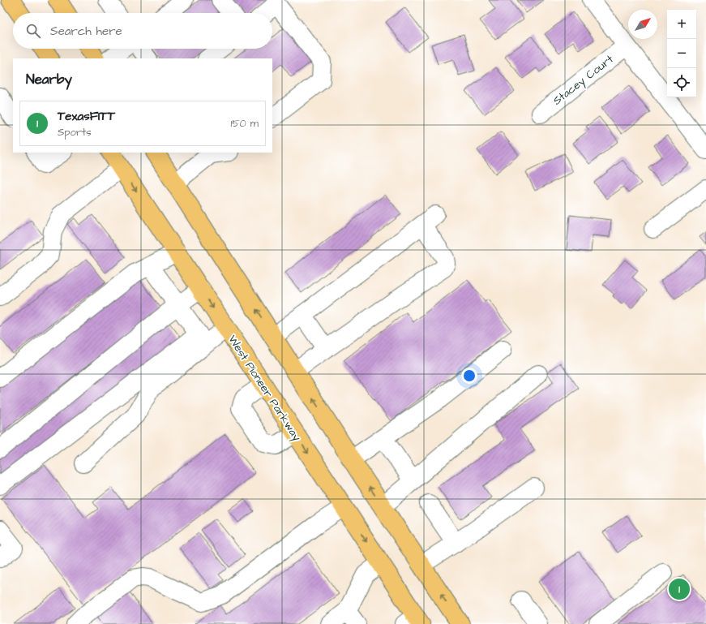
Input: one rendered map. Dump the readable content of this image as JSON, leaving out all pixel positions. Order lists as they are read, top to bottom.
{
  "streets": {
    "main road": ["West Pioneer Parkway"],
    "street": ["Stacey Court"]
  },
  "north": "top right",
  "page": {
    "map_buttons": ["+", "−"],
    "search": "Search here",
    "heading": "Nearby",
    "list": [
      {
        "mark": "1",
        "name": "TexasFITT",
        "note": "Sports",
        "value": "150 m"
      }
    ],
    "pins": "1"
  }
}
